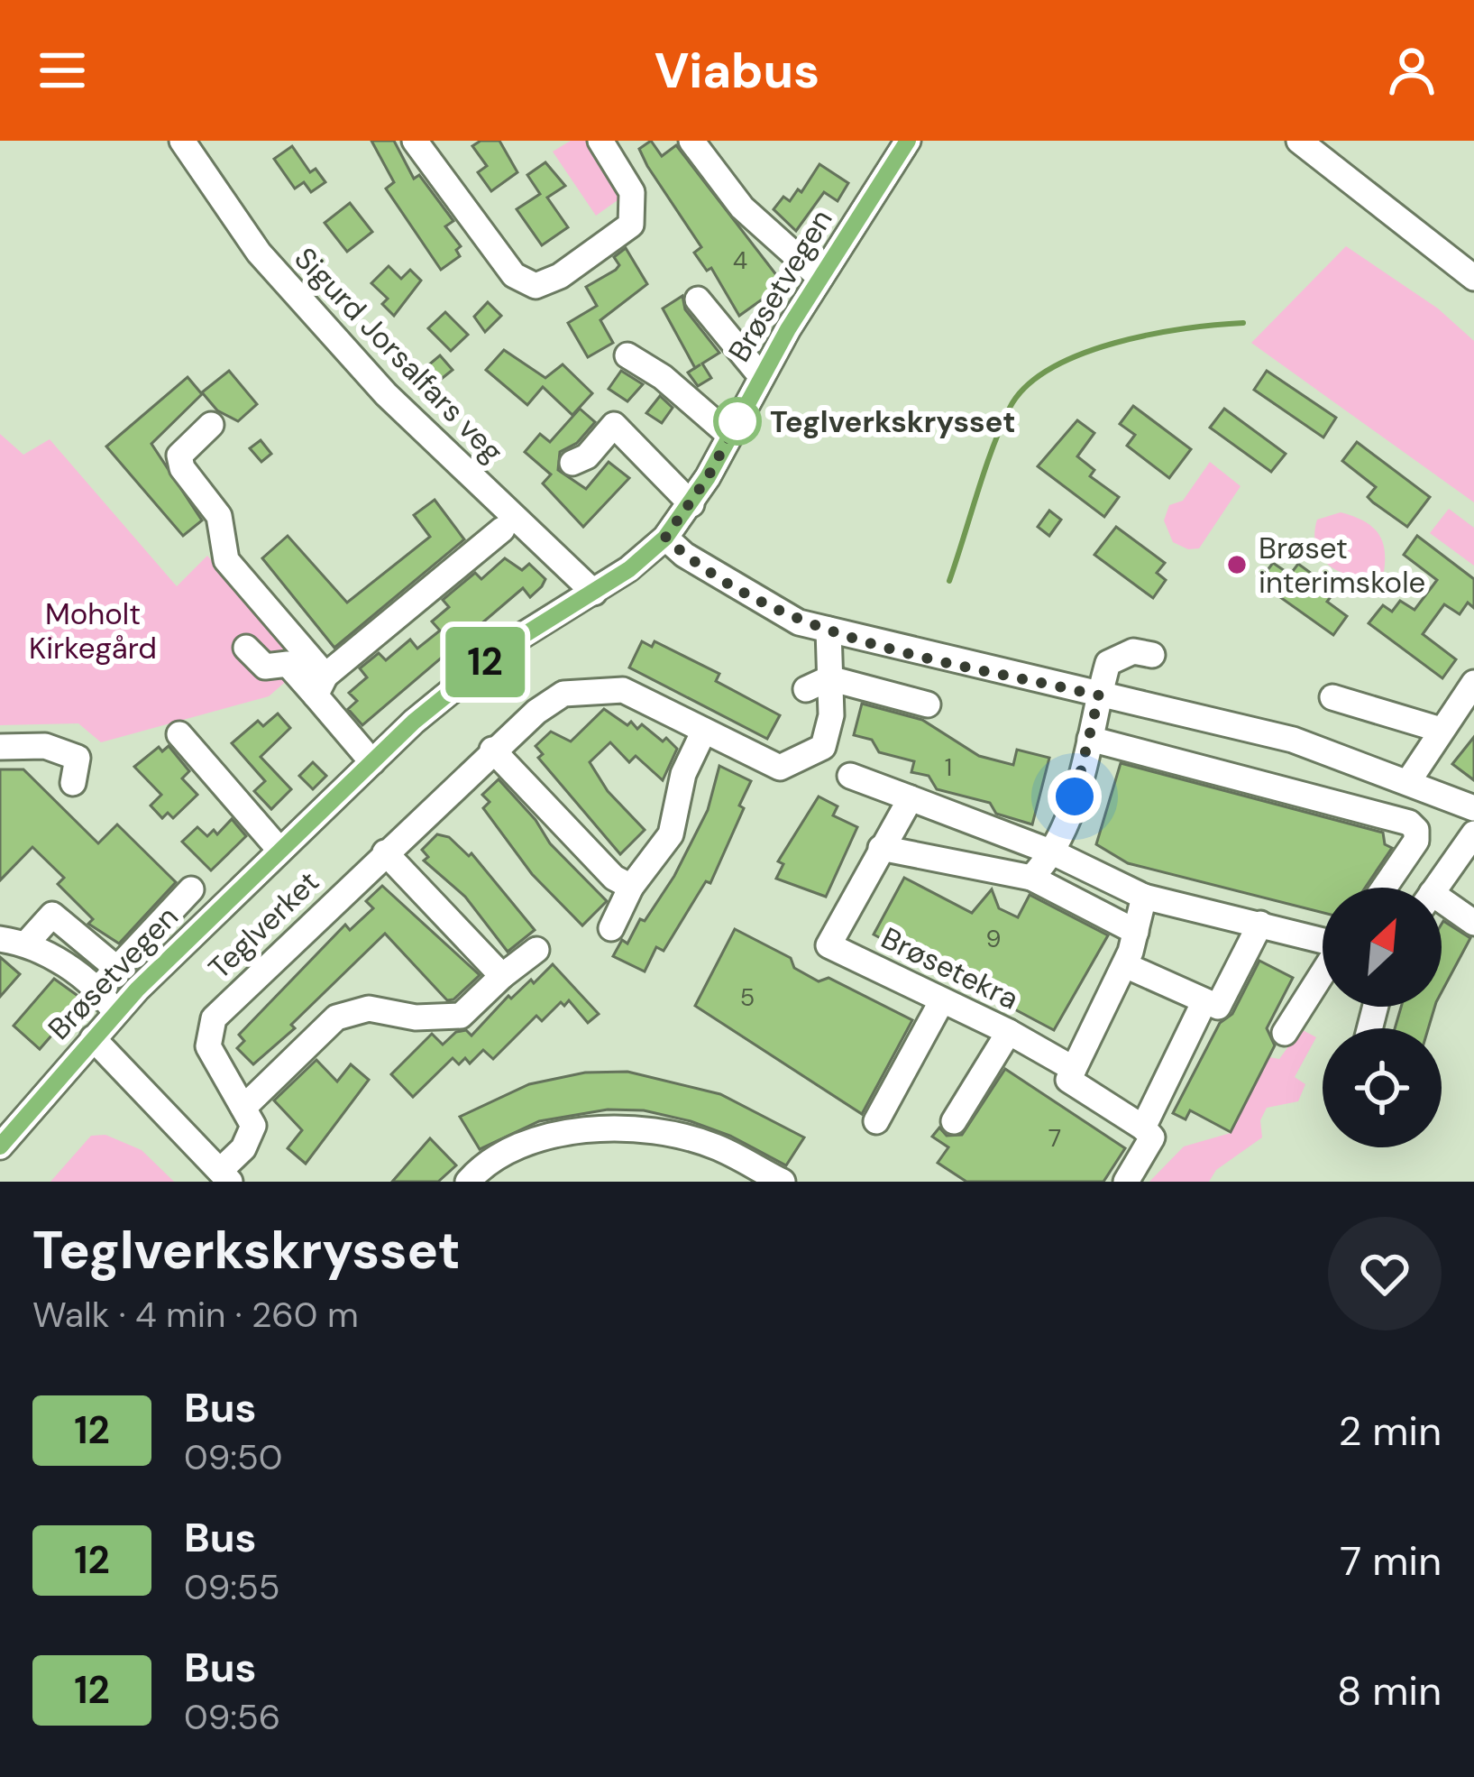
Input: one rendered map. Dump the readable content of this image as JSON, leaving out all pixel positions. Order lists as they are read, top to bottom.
{
  "streets": {
    "street": [
      "Brøsetvegen",
      "Sigurd Jorsalfars veg",
      "Teglverket",
      "Brøsetekra"
    ]
  },
  "crossings": [
    ["Brøsetvegen", "Sigurd Jorsalfars veg"]
  ],
  "parks": ["Moholt Kirkegård"],
  "places": ["Teglverkskrysset", "Brøset interimskole"],
  "lines": ["bus line 12"],
  "house_numbers": [
    "4",
    "1",
    "9",
    "5",
    "7"
  ],
  "north": "top right",
  "page": {
    "header": "Viabus",
    "on_map": "12",
    "heading": ["Teglverkskrysset", "Walk · 4 min · 260 m"],
    "list": [
      {
        "mark": "12",
        "name": "Bus",
        "note": "09:50",
        "value": "2 min"
      },
      {
        "mark": "12",
        "name": "Bus",
        "note": "09:55",
        "value": "7 min"
      },
      {
        "mark": "12",
        "name": "Bus",
        "note": "09:56",
        "value": "8 min"
      }
    ]
  }
}
